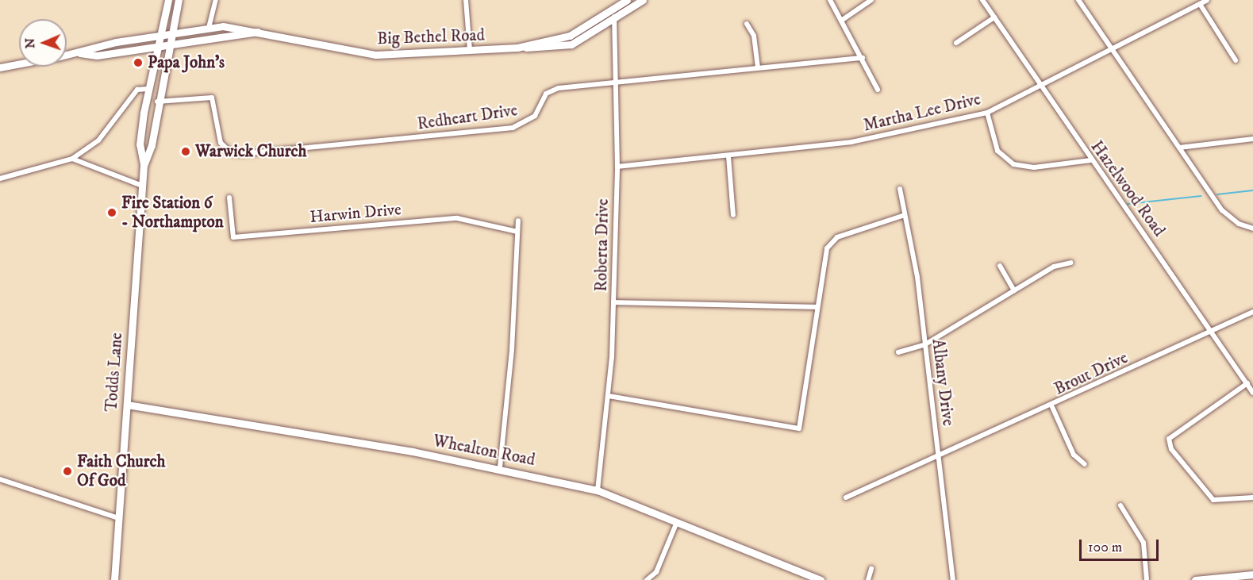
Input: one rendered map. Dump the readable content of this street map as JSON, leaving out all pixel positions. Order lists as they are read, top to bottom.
{
  "streets": {
    "main road": ["Big Bethel Road", "Todds Lane", "Whealton Road"],
    "street": [
      "Martha Lee Drive",
      "Redheart Drive",
      "Hazelwood Road",
      "Harwin Drive",
      "Roberta Drive",
      "Brout Drive",
      "Albany Drive"
    ]
  },
  "crossings": [
    ["Big Bethel Road", "Roberta Drive"],
    ["Big Bethel Road", "Todds Lane"],
    ["Martha Lee Drive", "Hazelwood Road"],
    ["Martha Lee Drive", "Roberta Drive"],
    ["Redheart Drive", "Roberta Drive"],
    ["Redheart Drive", "Todds Lane"],
    ["Hazelwood Road", "Brout Drive"],
    ["Roberta Drive", "Whealton Road"],
    ["Todds Lane", "Whealton Road"],
    ["Brout Drive", "Albany Drive"]
  ],
  "places": [
    "Papa John's",
    "Warwick Church",
    "Fire Station 6 - Northampton",
    "Faith Church Of God"
  ],
  "scale_bar": "100 m",
  "north": "left"
}
